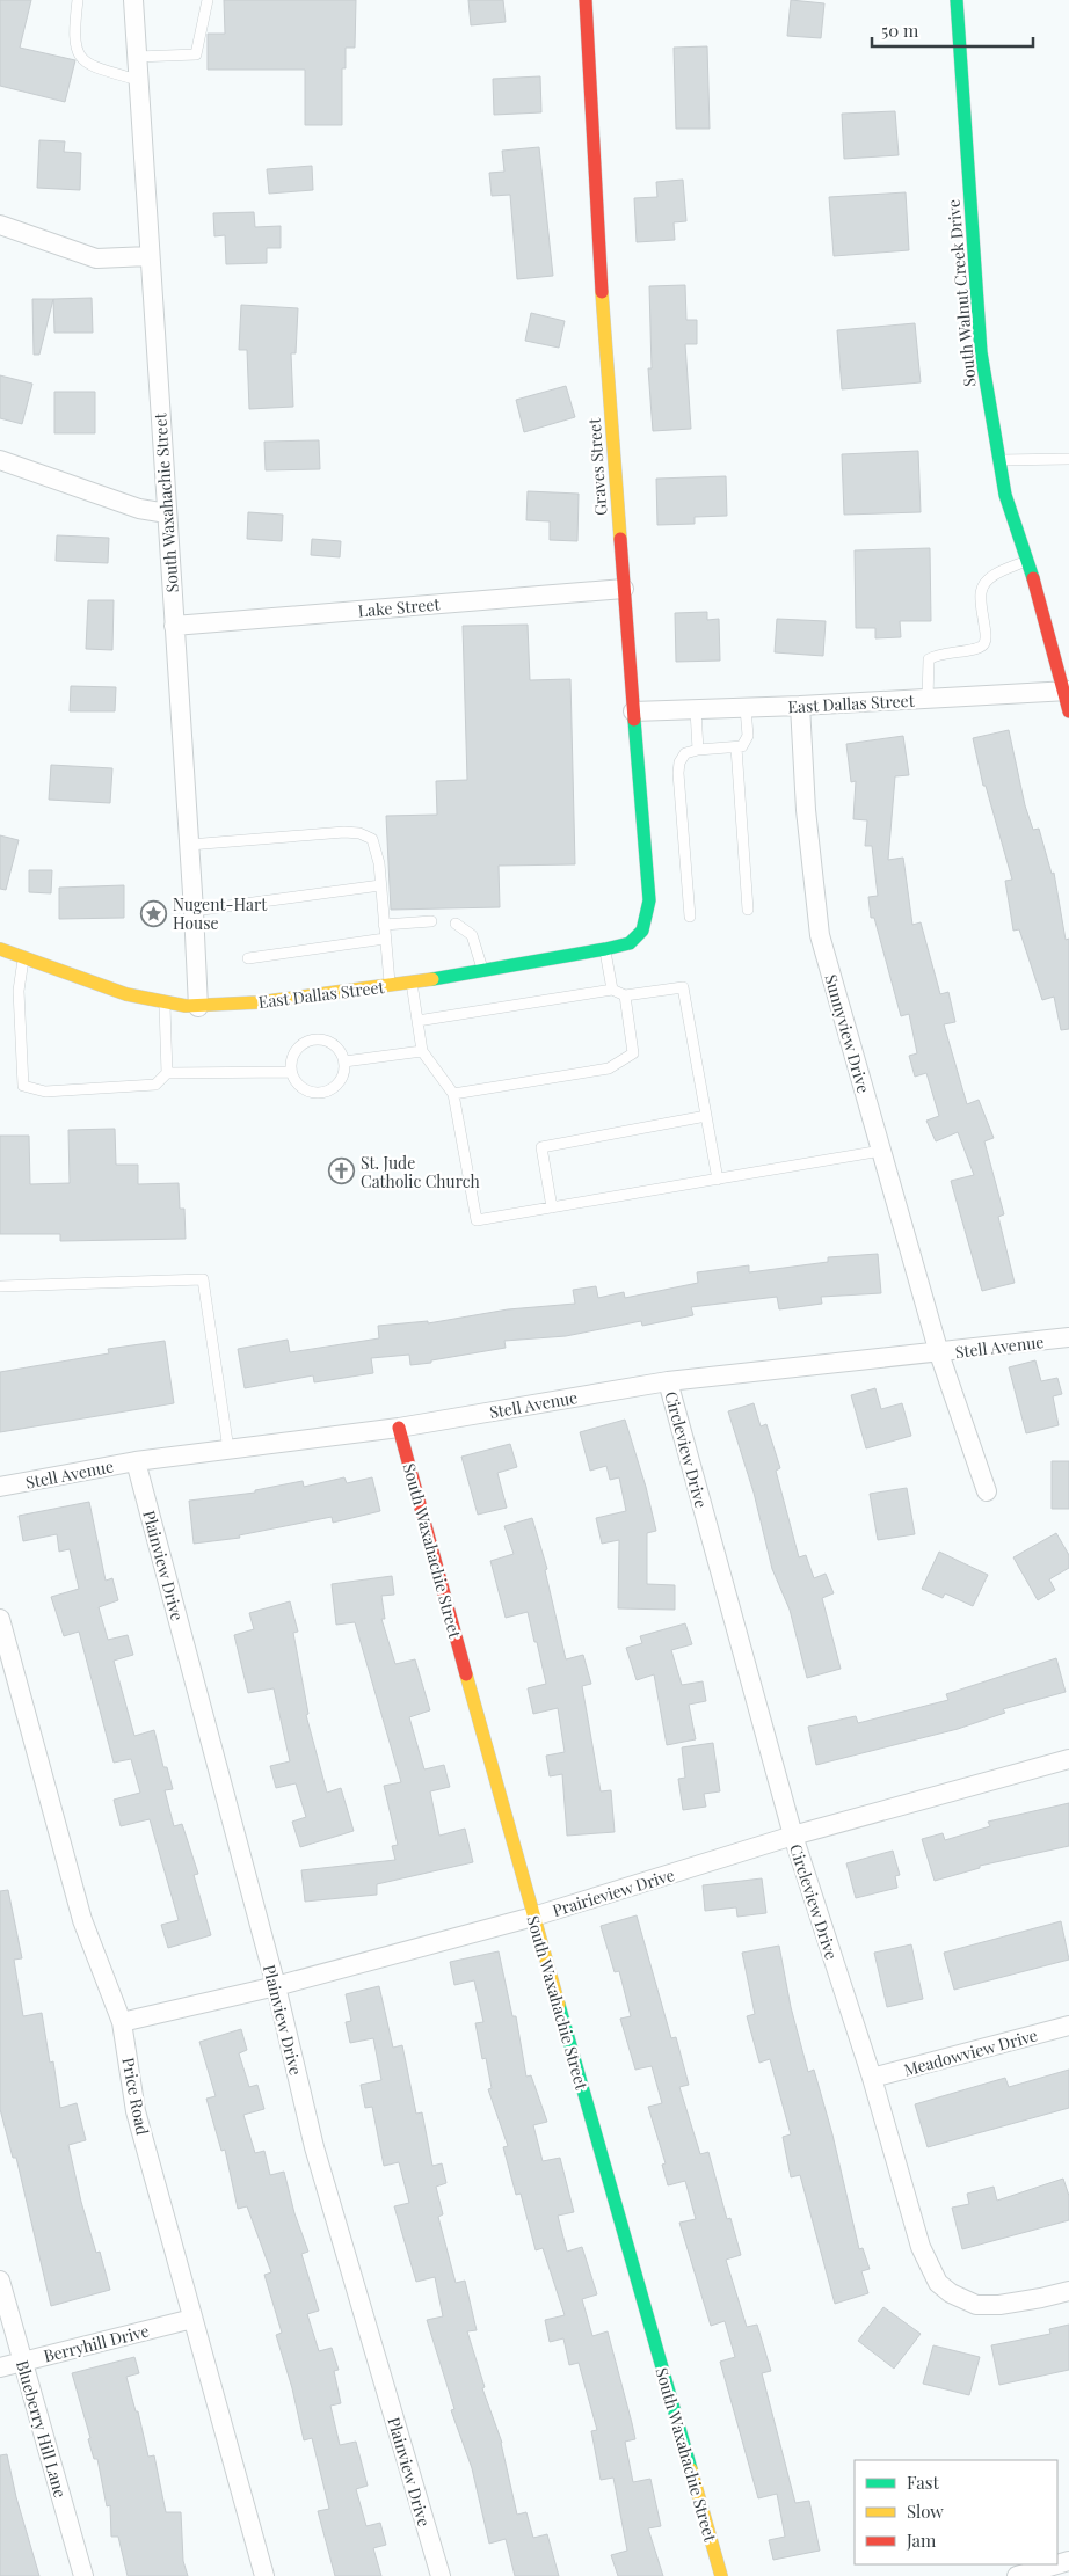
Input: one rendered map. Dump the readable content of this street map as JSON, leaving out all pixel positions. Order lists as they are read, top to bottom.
{
  "streets": {
    "street": [
      "South Walnut Creek Drive",
      "Graves Street",
      "South Waxahachie Street",
      "Lake Street",
      "East Dallas Street",
      "Sunnyview Drive",
      "Stell Avenue",
      "Circleview Drive",
      "Plainview Drive",
      "Prairieview Drive",
      "Meadowview Drive",
      "Price Road",
      "Berryhill Drive",
      "Blueberry Hill Lane"
    ]
  },
  "crossings": [
    ["South Walnut Creek Drive", "East Dallas Street"],
    ["Graves Street", "Lake Street"],
    ["Graves Street", "East Dallas Street"],
    ["South Waxahachie Street", "Lake Street"],
    ["South Waxahachie Street", "East Dallas Street"],
    ["South Waxahachie Street", "Stell Avenue"],
    ["South Waxahachie Street", "Prairieview Drive"],
    ["East Dallas Street", "Sunnyview Drive"],
    ["Sunnyview Drive", "Stell Avenue"],
    ["Stell Avenue", "Circleview Drive"],
    ["Stell Avenue", "Plainview Drive"],
    ["Circleview Drive", "Prairieview Drive"],
    ["Circleview Drive", "Meadowview Drive"],
    ["Plainview Drive", "Prairieview Drive"],
    ["Prairieview Drive", "Price Road"],
    ["Price Road", "Berryhill Drive"],
    ["Berryhill Drive", "Blueberry Hill Lane"]
  ],
  "places": {
    "place": ["Nugent-Hart House"],
    "church": ["St. Jude Catholic Church"]
  },
  "legend": ["Fast", "Slow", "Jam"],
  "scale_bar": "50 m"
}
